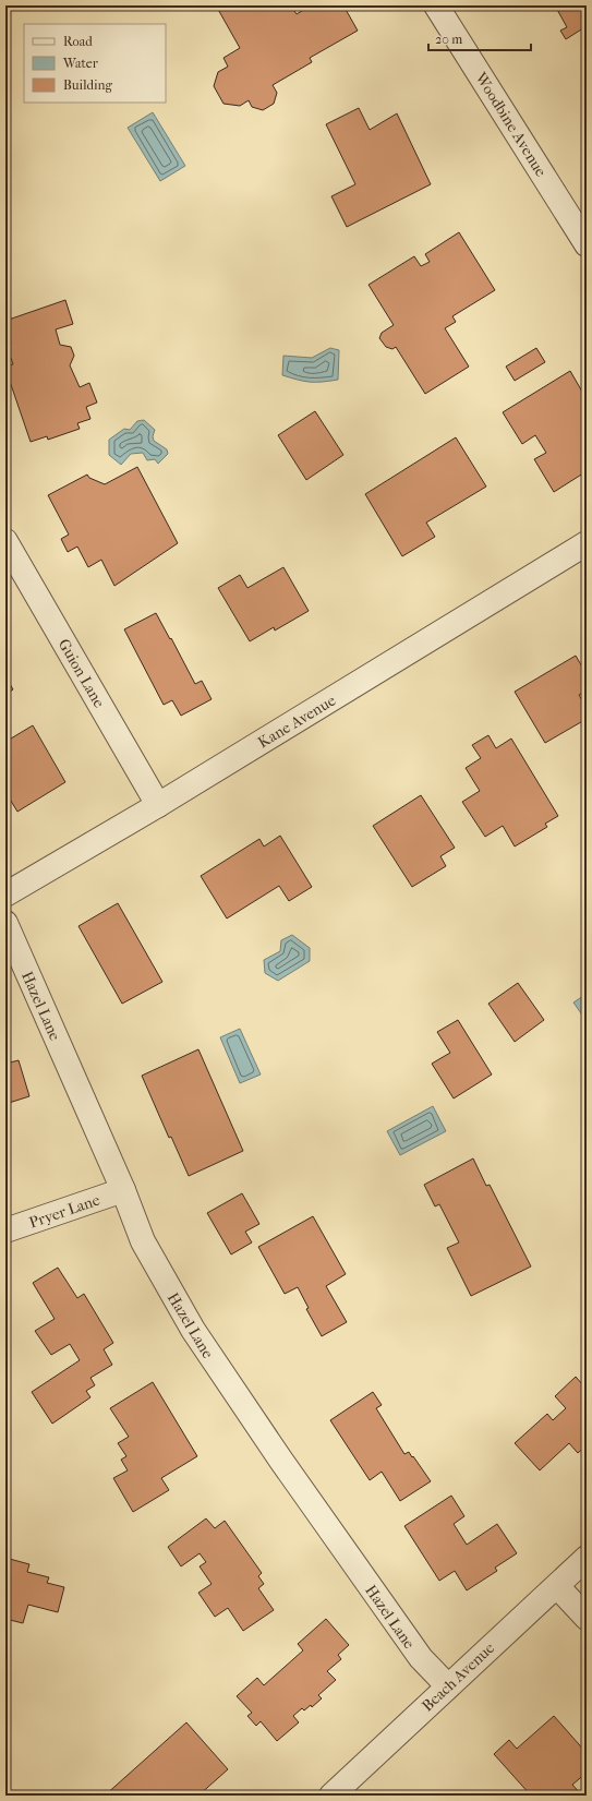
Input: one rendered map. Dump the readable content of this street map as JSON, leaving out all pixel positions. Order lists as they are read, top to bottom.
{
  "streets": {
    "street": [
      "Woodbine Avenue",
      "Guion Lane",
      "Kane Avenue",
      "Hazel Lane",
      "Pryer Lane",
      "Beach Avenue"
    ]
  },
  "crossings": [
    ["Guion Lane", "Kane Avenue"],
    ["Hazel Lane", "Pryer Lane"],
    ["Hazel Lane", "Beach Avenue"]
  ],
  "legend": ["Road", "Water", "Building"],
  "scale_bar": "20 m"
}
